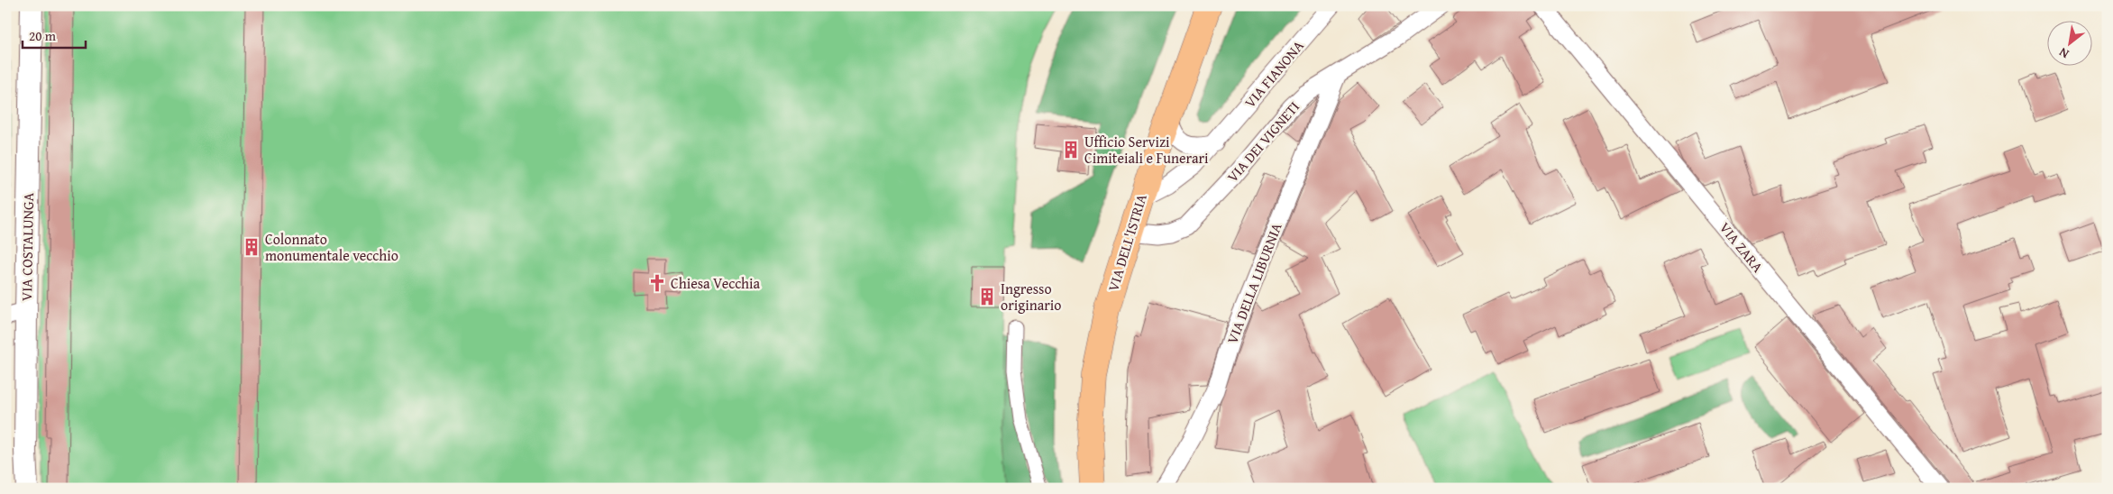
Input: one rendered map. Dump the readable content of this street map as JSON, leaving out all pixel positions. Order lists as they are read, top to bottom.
{
  "streets": {
    "main road": ["VIA DELL'ISTRIA"],
    "street": [
      "VIA FIANONA",
      "VIA DEI VIGNETI",
      "VIA COSTALUNGA",
      "VIA ZARA",
      "VIA DELLA LIBURNIA"
    ]
  },
  "crossings": [
    ["VIA FIANONA", "VIA DELL'ISTRIA"],
    ["VIA DEI VIGNETI", "VIA DELL'ISTRIA"],
    ["VIA DEI VIGNETI", "VIA DELLA LIBURNIA"]
  ],
  "places": {
    "building": ["Ufficio Servizi Cimiteiali e Funerari", "Colonnato monumentale vecchio", "Ingresso originario"],
    "church": ["Chiesa Vecchia"]
  },
  "scale_bar": "20 m",
  "north": "bottom left"
}
